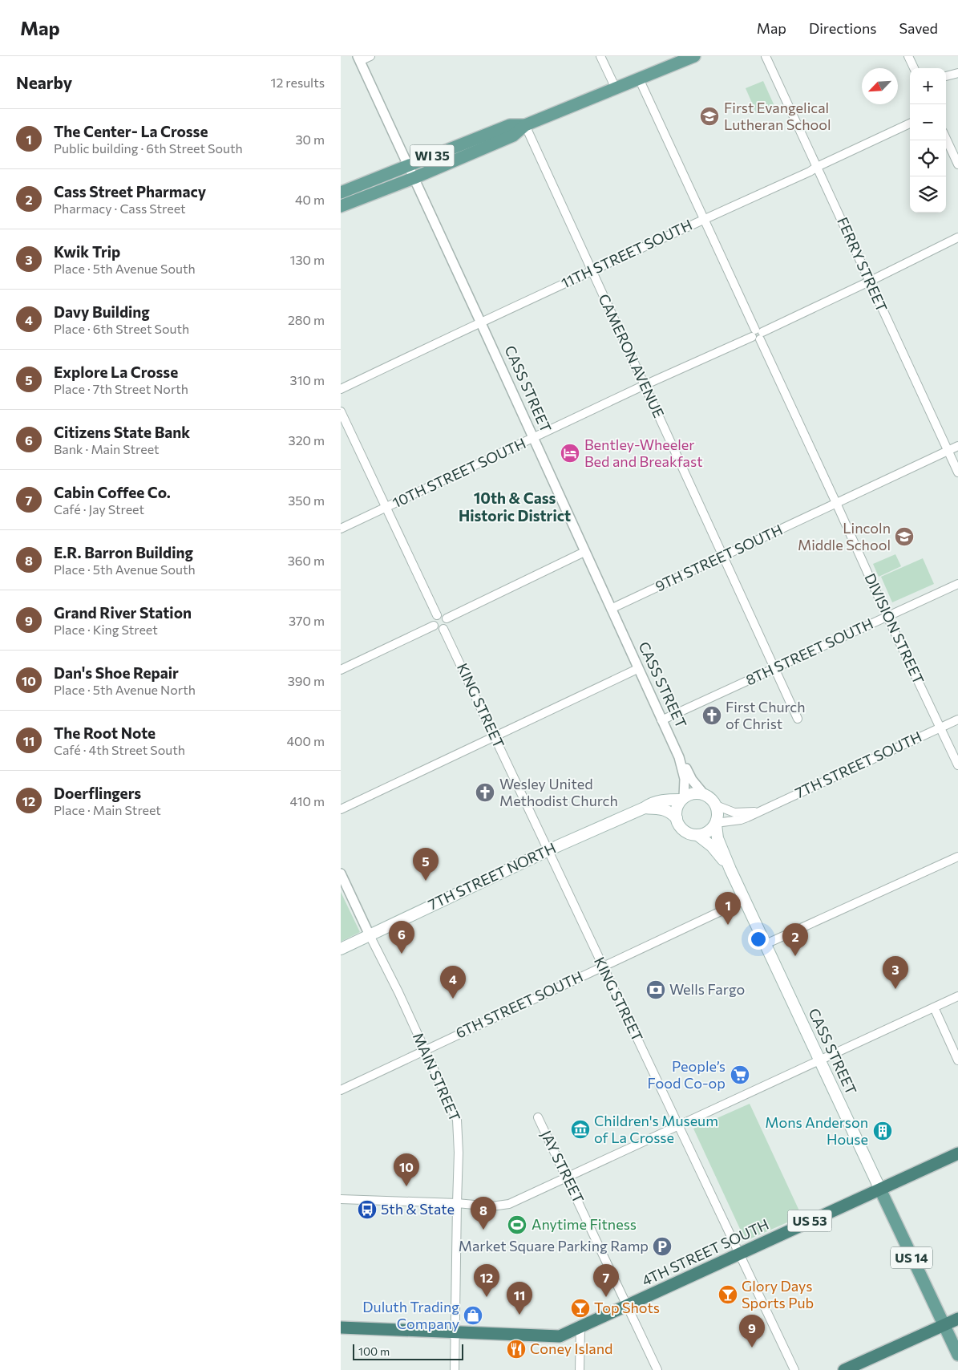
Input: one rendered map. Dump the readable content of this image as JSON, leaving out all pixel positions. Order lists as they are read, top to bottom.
{
  "streets": {
    "highway": ["US 53", "4TH STREET SOUTH"],
    "main road": [
      "WI 35",
      "CASS STREET",
      "7TH STREET NORTH",
      "US 14"
    ],
    "street": [
      "11TH STREET SOUTH",
      "FERRY STREET",
      "CAMERON AVENUE",
      "10TH STREET SOUTH",
      "9TH STREET SOUTH",
      "DIVISION STREET",
      "8TH STREET SOUTH",
      "KING STREET",
      "7TH STREET SOUTH",
      "6TH STREET SOUTH",
      "MAIN STREET",
      "JAY STREET"
    ]
  },
  "crossings": [
    ["WI 35", "CAMERON AVENUE"],
    ["WI 35", "CASS STREET"],
    ["WI 35", "DIVISION STREET"],
    ["11TH STREET SOUTH", "FERRY STREET"],
    ["11TH STREET SOUTH", "CAMERON AVENUE"],
    ["11TH STREET SOUTH", "CASS STREET"],
    ["11TH STREET SOUTH", "DIVISION STREET"],
    ["FERRY STREET", "10TH STREET SOUTH"],
    ["FERRY STREET", "9TH STREET SOUTH"],
    ["CAMERON AVENUE", "10TH STREET SOUTH"],
    ["CAMERON AVENUE", "9TH STREET SOUTH"],
    ["CAMERON AVENUE", "8TH STREET SOUTH"],
    ["CASS STREET", "10TH STREET SOUTH"],
    ["CASS STREET", "9TH STREET SOUTH"],
    ["CASS STREET", "8TH STREET SOUTH"],
    ["CASS STREET", "7TH STREET SOUTH"],
    ["CASS STREET", "7TH STREET NORTH"],
    ["CASS STREET", "6TH STREET SOUTH"],
    ["CASS STREET", "4TH STREET SOUTH"],
    ["10TH STREET SOUTH", "DIVISION STREET"],
    ["9TH STREET SOUTH", "DIVISION STREET"],
    ["DIVISION STREET", "8TH STREET SOUTH"],
    ["DIVISION STREET", "7TH STREET SOUTH"],
    ["KING STREET", "7TH STREET NORTH"],
    ["KING STREET", "6TH STREET SOUTH"],
    ["KING STREET", "4TH STREET SOUTH"],
    ["7TH STREET SOUTH", "7TH STREET NORTH"],
    ["7TH STREET NORTH", "MAIN STREET"],
    ["6TH STREET SOUTH", "MAIN STREET"],
    ["MAIN STREET", "US 53"],
    ["MAIN STREET", "4TH STREET SOUTH"],
    ["JAY STREET", "4TH STREET SOUTH"],
    ["US 53", "4TH STREET SOUTH"]
  ],
  "districts": ["10th & Cass Historic District"],
  "places": {
    "school or university": ["First Evangelical Lutheran School", "Lincoln Middle School"],
    "hotel": ["Bentley-Wheeler Bed and Breakfast"],
    "church": ["First Church of Christ", "Wesley United Methodist Church"],
    "bank": ["Wells Fargo"],
    "supermarket": ["People’s Food Co-op"],
    "museum": ["Children's Museum of La Crosse"],
    "building": ["Mons Anderson House"],
    "bus stop": ["5th & State"],
    "sports": ["Anytime Fitness"],
    "parking": ["Market Square Parking Ramp"],
    "bar": ["Glory Days Sports Pub", "Top Shots"],
    "shop": ["Duluth Trading Company"],
    "restaurant": ["Coney Island"]
  },
  "scale_bar": "100 m",
  "north": "bottom left",
  "page": {
    "header": "Map",
    "nav": ["Map", "Directions", "Saved"],
    "heading": ["Nearby", "12 results"],
    "map_buttons": ["+", "−"],
    "list": [
      {
        "mark": "1",
        "name": "The Center- La Crosse",
        "note": "Public building · 6th Street South",
        "value": "30 m"
      },
      {
        "mark": "2",
        "name": "Cass Street Pharmacy",
        "note": "Pharmacy · Cass Street",
        "value": "40 m"
      },
      {
        "mark": "3",
        "name": "Kwik Trip",
        "note": "Place · 5th Avenue South",
        "value": "130 m"
      },
      {
        "mark": "4",
        "name": "Davy Building",
        "note": "Place · 6th Street South",
        "value": "280 m"
      },
      {
        "mark": "5",
        "name": "Explore La Crosse",
        "note": "Place · 7th Street North",
        "value": "310 m"
      },
      {
        "mark": "6",
        "name": "Citizens State Bank",
        "note": "Bank · Main Street",
        "value": "320 m"
      },
      {
        "mark": "7",
        "name": "Cabin Coffee Co.",
        "note": "Café · Jay Street",
        "value": "350 m"
      },
      {
        "mark": "8",
        "name": "E.R. Barron Building",
        "note": "Place · 5th Avenue South",
        "value": "360 m"
      },
      {
        "mark": "9",
        "name": "Grand River Station",
        "note": "Place · King Street",
        "value": "370 m"
      },
      {
        "mark": "10",
        "name": "Dan's Shoe Repair",
        "note": "Place · 5th Avenue North",
        "value": "390 m"
      },
      {
        "mark": "11",
        "name": "The Root Note",
        "note": "Café · 4th Street South",
        "value": "400 m"
      },
      {
        "mark": "12",
        "name": "Doerflingers",
        "note": "Place · Main Street",
        "value": "410 m"
      }
    ],
    "pins": [
      "5",
      "1",
      "6",
      "2",
      "3",
      "4",
      "10",
      "8",
      "7",
      "12",
      "11",
      "9"
    ],
    "scale": "100 m"
  }
}
